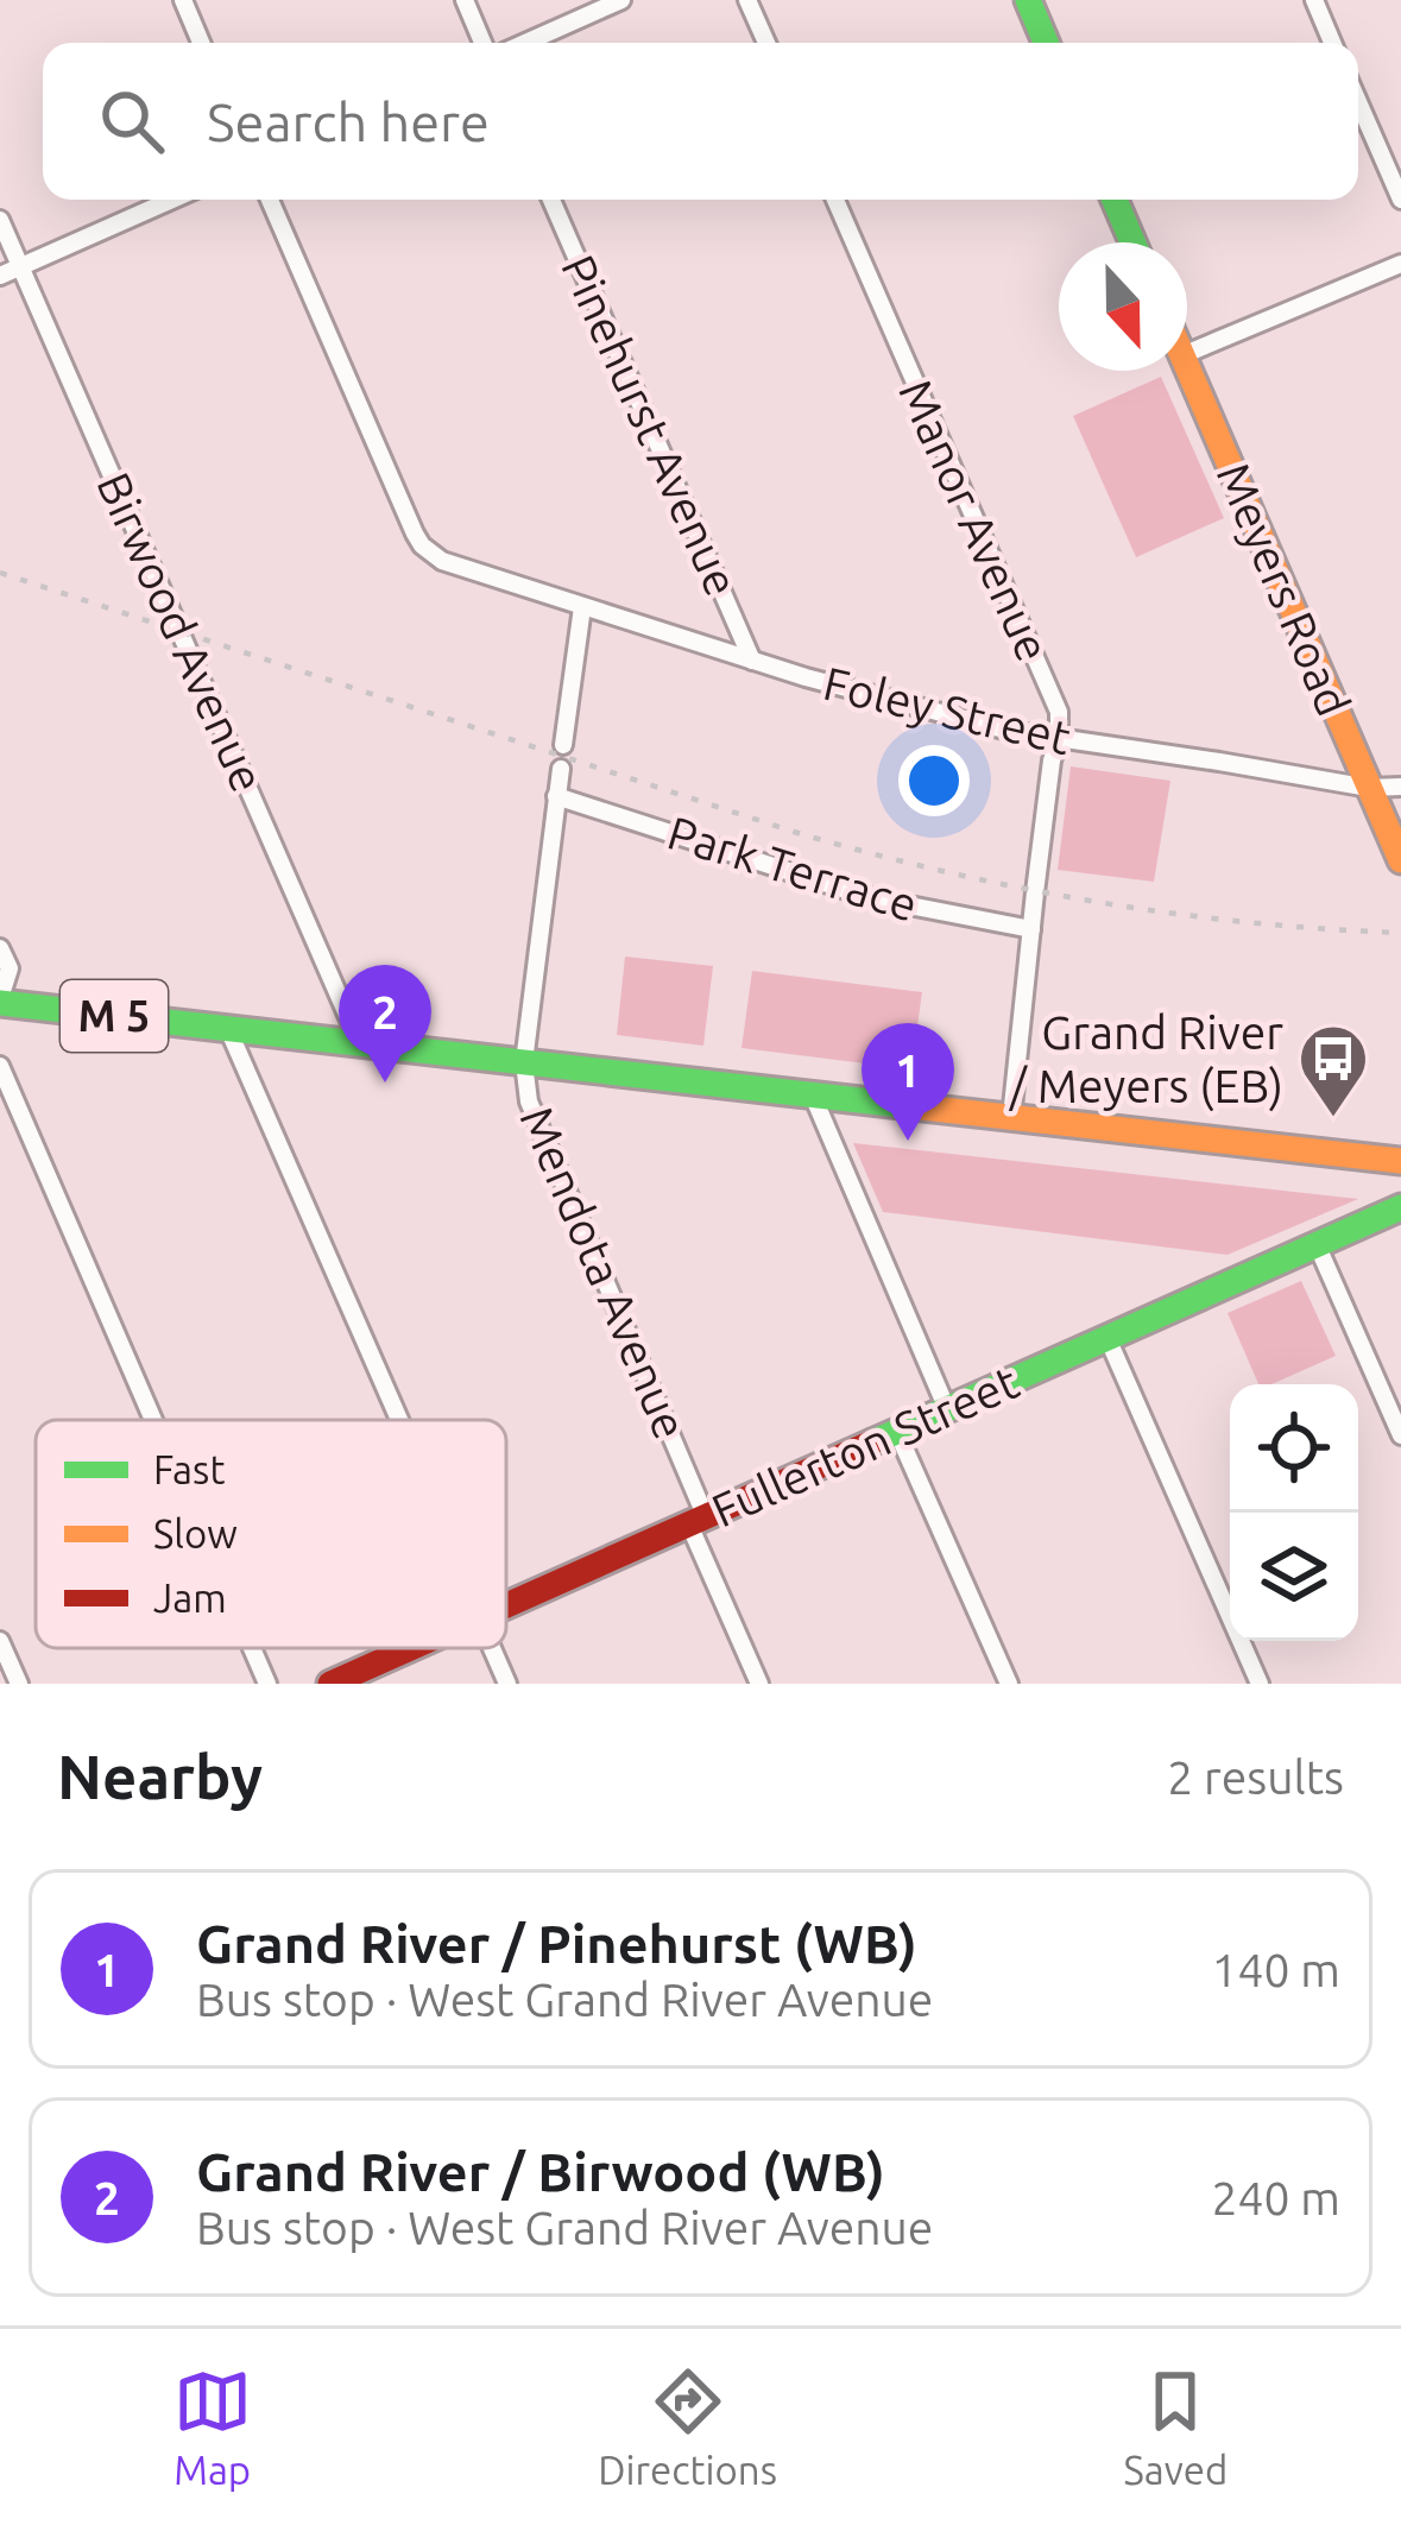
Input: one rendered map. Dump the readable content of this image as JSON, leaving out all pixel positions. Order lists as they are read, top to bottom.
{
  "streets": {
    "street": [
      "Pinehurst Avenue",
      "Manor Avenue",
      "Meyers Road",
      "Birwood Avenue",
      "Foley Street",
      "Park Terrace",
      "M 5",
      "Mendota Avenue",
      "Fullerton Street"
    ]
  },
  "crossings": [
    ["Pinehurst Avenue", "Foley Street"],
    ["Manor Avenue", "Foley Street"],
    ["Manor Avenue", "Park Terrace"],
    ["Manor Avenue", "M 5"],
    ["Meyers Road", "Foley Street"],
    ["Birwood Avenue", "M 5"],
    ["Park Terrace", "Mendota Avenue"],
    ["M 5", "Mendota Avenue"],
    ["Mendota Avenue", "Fullerton Street"]
  ],
  "places": {
    "bus stop": ["Grand River / Meyers (EB)"]
  },
  "legend": ["Fast", "Slow", "Jam"],
  "north": "bottom",
  "page": {
    "search": "Search here",
    "pins": ["2", "1"],
    "heading": ["Nearby", "2 results"],
    "list": [
      {
        "mark": "1",
        "name": "Grand River / Pinehurst (WB)",
        "note": "Bus stop · West Grand River Avenue",
        "value": "140 m"
      },
      {
        "mark": "2",
        "name": "Grand River / Birwood (WB)",
        "note": "Bus stop · West Grand River Avenue",
        "value": "240 m"
      }
    ],
    "nav": ["Map", "Directions", "Saved"]
  }
}
